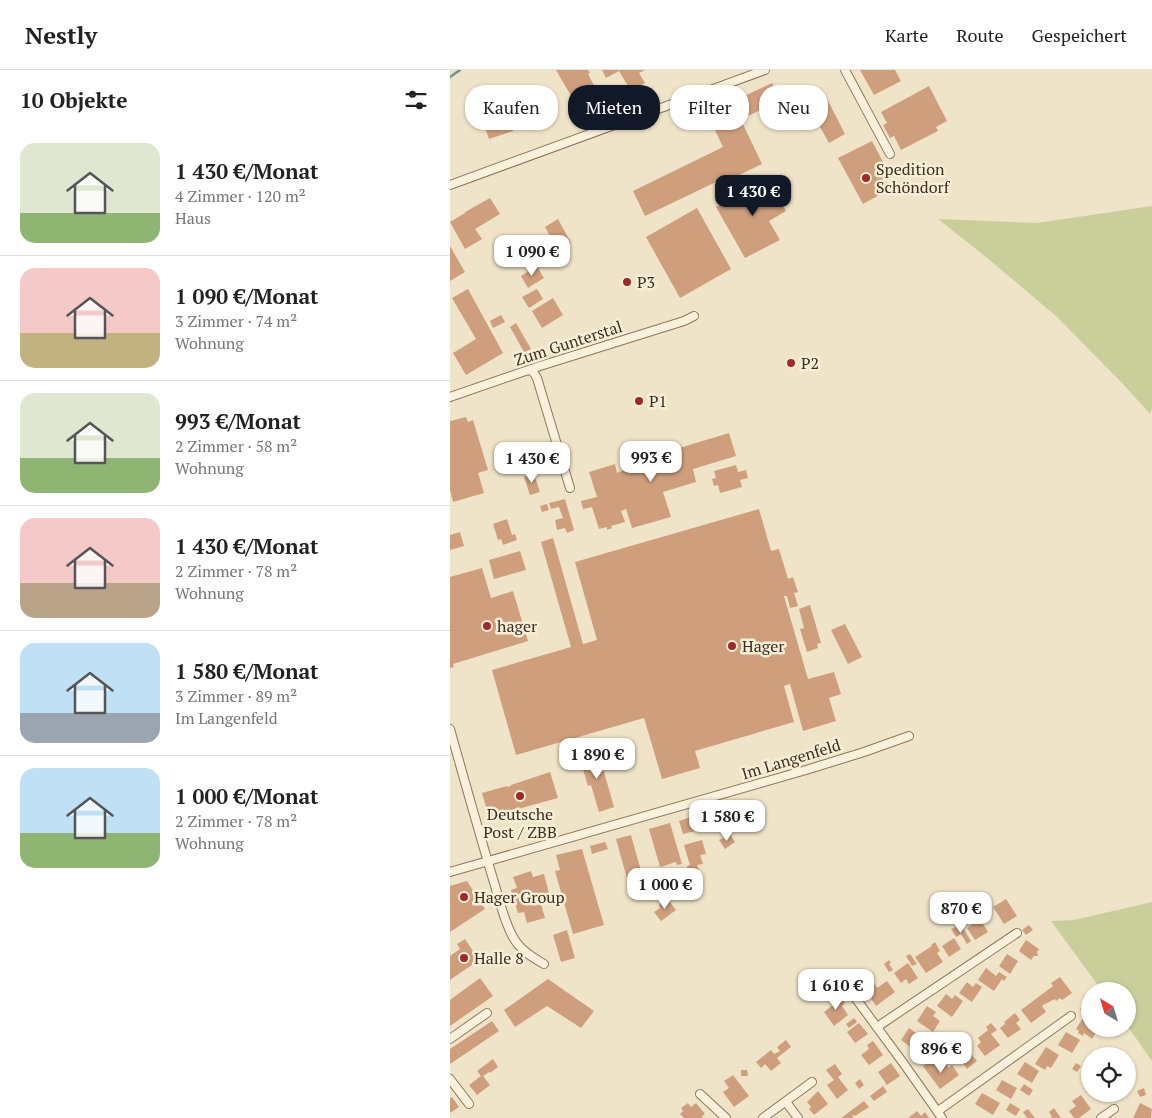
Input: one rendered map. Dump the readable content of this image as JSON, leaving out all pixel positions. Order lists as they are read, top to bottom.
{
  "streets": {
    "street": ["Zum Gunterstal", "Im Langenfeld"]
  },
  "places": [
    "Spedition Schöndorf",
    "P3",
    "P2",
    "P1",
    "hager",
    "Hager",
    "Deutsche Post / ZBB",
    "Hager Group",
    "Halle 8"
  ],
  "north": "top left",
  "page": {
    "header": "Nestly",
    "nav": ["Karte", "Route", "Gespeichert"],
    "heading": "10 Objekte",
    "chip": [
      "Kaufen",
      "Mieten",
      "Filter",
      "Neu"
    ],
    "list": [
      {
        "name": "1 430 €/Monat",
        "note": "4 Zimmer · 120 m² · Haus"
      },
      {
        "name": "1 090 €/Monat",
        "note": "3 Zimmer · 74 m² · Wohnung"
      },
      {
        "name": "993 €/Monat",
        "note": "2 Zimmer · 58 m² · Wohnung"
      },
      {
        "name": "1 430 €/Monat",
        "note": "2 Zimmer · 78 m² · Wohnung"
      },
      {
        "name": "1 580 €/Monat",
        "note": "3 Zimmer · 89 m² · Im Langenfeld"
      },
      {
        "name": "1 000 €/Monat",
        "note": "2 Zimmer · 78 m² · Wohnung"
      }
    ],
    "price": [
      "1 430 €",
      "1 090 €",
      "993 €",
      "1 430 €",
      "1 890 €",
      "1 580 €",
      "1 000 €",
      "870 €",
      "1 610 €",
      "896 €"
    ]
  }
}
